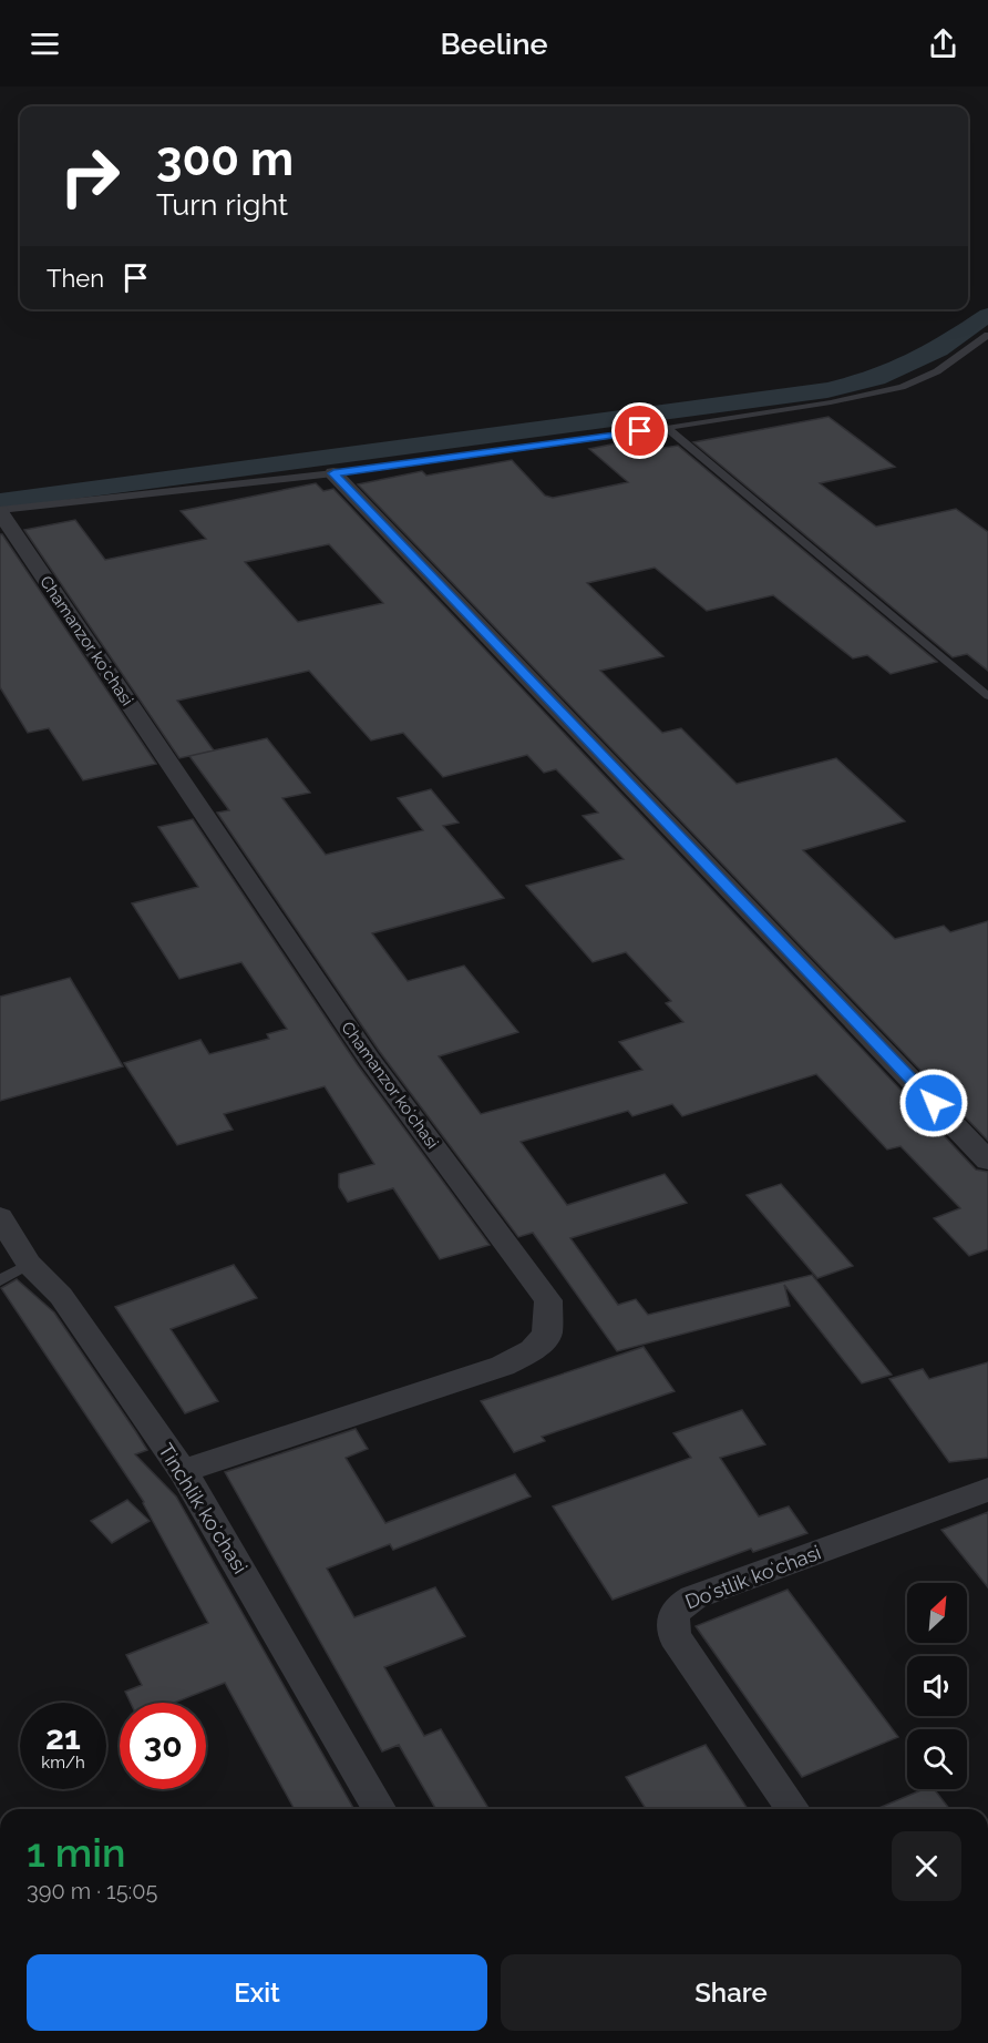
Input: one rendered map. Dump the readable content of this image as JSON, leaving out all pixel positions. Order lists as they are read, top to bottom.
{
  "streets": {
    "street": ["Chamanzor koʻchasi", "Tinchlik koʻchasi", "Doʻstlik koʻchasi"]
  },
  "crossings": [
    ["Chamanzor koʻchasi", "Tinchlik koʻchasi"]
  ],
  "north": "top right",
  "page": {
    "header": "Beeline",
    "turn": ["300 m", "Turn right"],
    "then": "Then",
    "speed": "21 km/h",
    "limit": "30",
    "heading": ["1 min", "390 m · 15:05"],
    "buttons": ["Exit", "Share"]
  }
}
